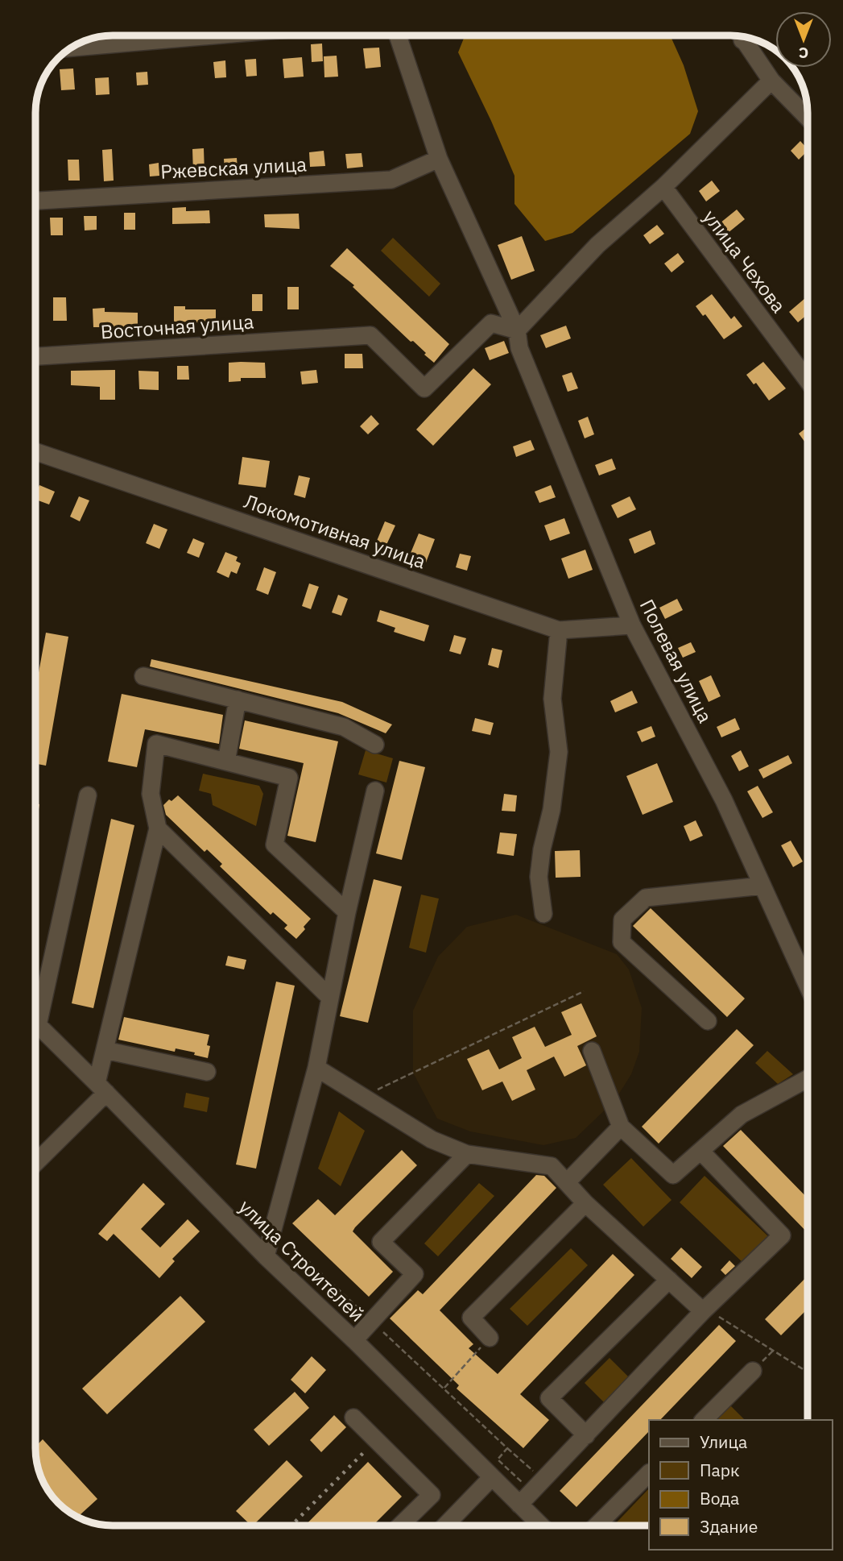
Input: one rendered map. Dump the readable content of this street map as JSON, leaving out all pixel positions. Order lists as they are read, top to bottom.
{
  "streets": {
    "street": [
      "Ржевская улица",
      "улица Чехова",
      "Восточная улица",
      "Локомотивная улица",
      "Полевая улица",
      "улица Строителей"
    ]
  },
  "crossings": [
    ["Ржевская улица", "Полевая улица"],
    ["Восточная улица", "Полевая улица"],
    ["Локомотивная улица", "Полевая улица"]
  ],
  "legend": [
    "Улица",
    "Парк",
    "Вода",
    "Здание"
  ],
  "north": "bottom"
}
